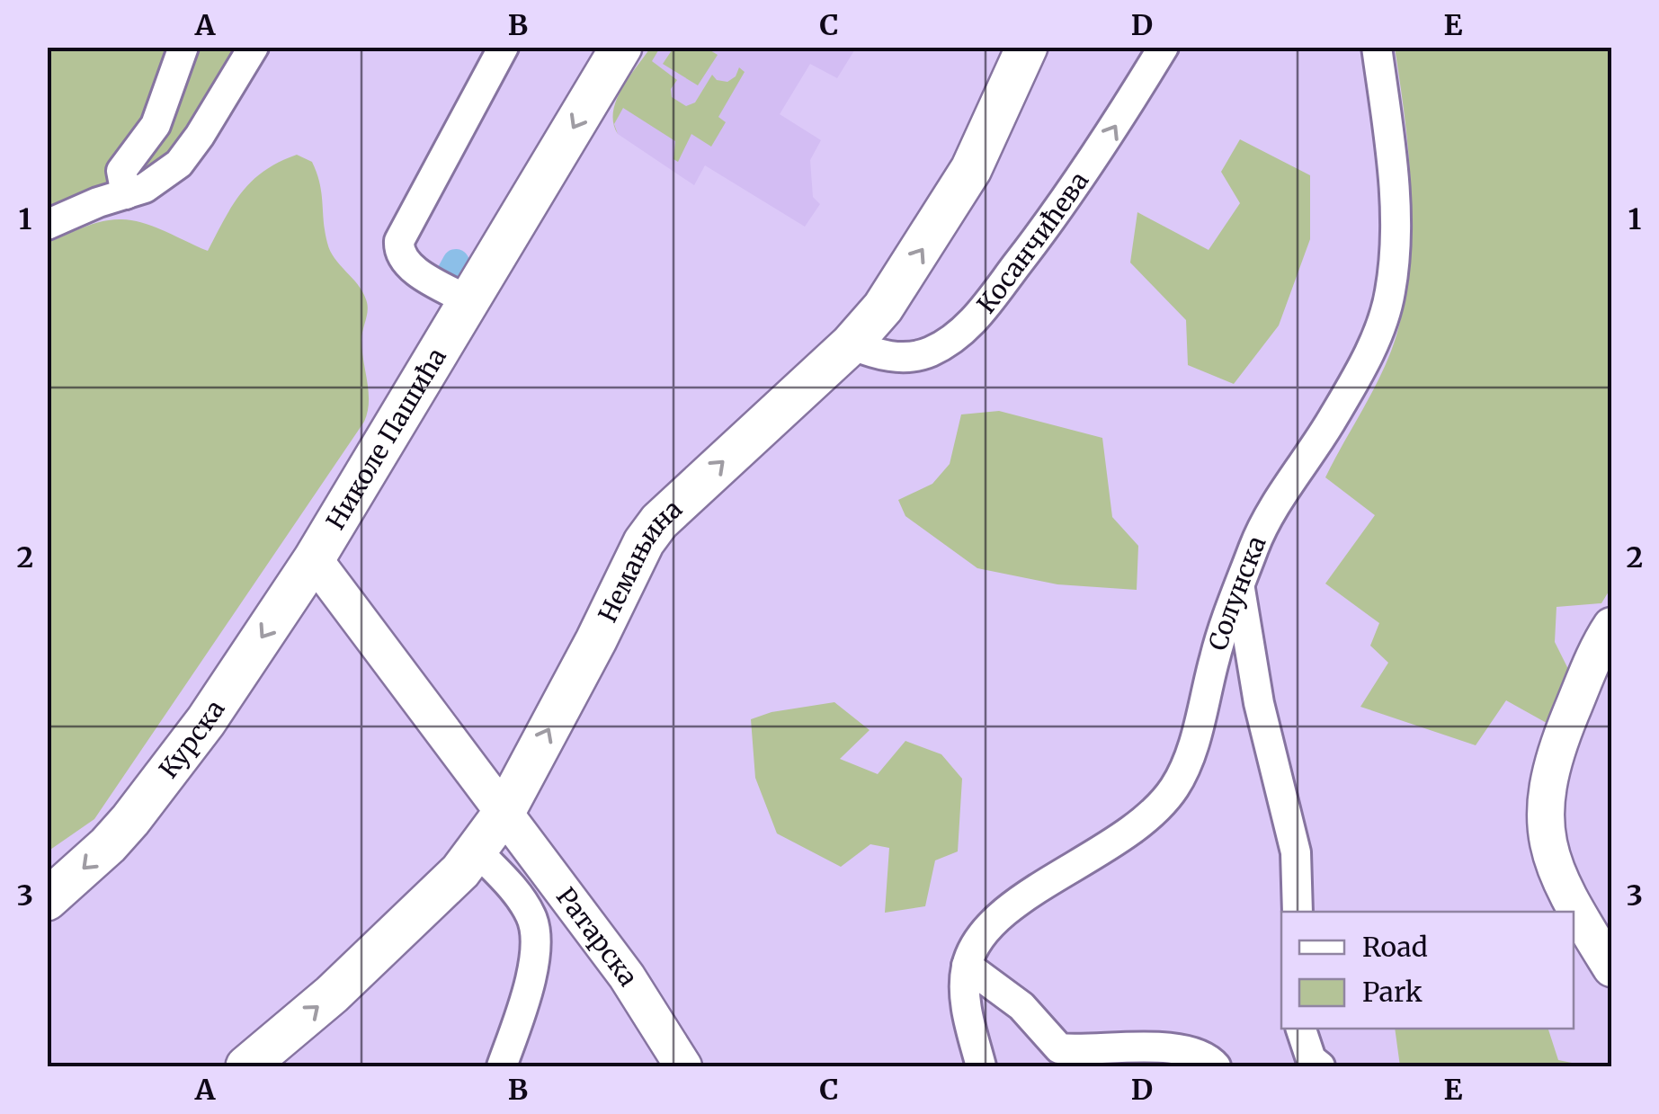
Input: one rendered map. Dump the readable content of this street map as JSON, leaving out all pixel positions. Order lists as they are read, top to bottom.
{
  "streets": {
    "main road": ["Николе Пашића", "Немањина", "Курска"],
    "street": ["Косанчићева", "Солунска", "Ратарска"]
  },
  "crossings": [
    ["Косанчићева", "Немањина"],
    ["Николе Пашића", "Курска"],
    ["Немањина", "Ратарска"]
  ],
  "one_way": [
    "Косанчићева",
    "Николе Пашића",
    "Немањина",
    "Курска"
  ],
  "legend": ["Road", "Park"],
  "grid": {
    "columns": [
      "A",
      "B",
      "C",
      "D",
      "E"
    ],
    "rows": ["1", "2", "3"]
  }
}
